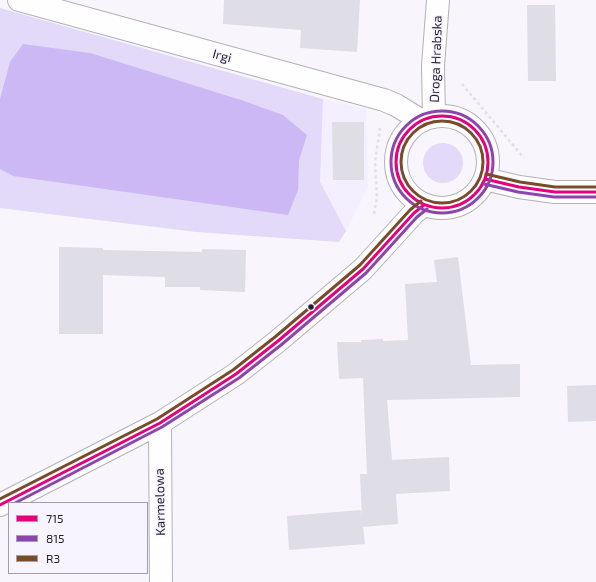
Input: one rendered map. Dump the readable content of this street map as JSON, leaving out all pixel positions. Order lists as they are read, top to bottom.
{
  "streets": {
    "street": ["Irgi", "Droga Hrabska", "Karmelowa"]
  },
  "crossings": [
    ["Irgi", "Droga Hrabska"]
  ],
  "lines": ["transit line 815", "transit line 715", "transit line R3"],
  "legend": ["715", "815", "R3"]
}
